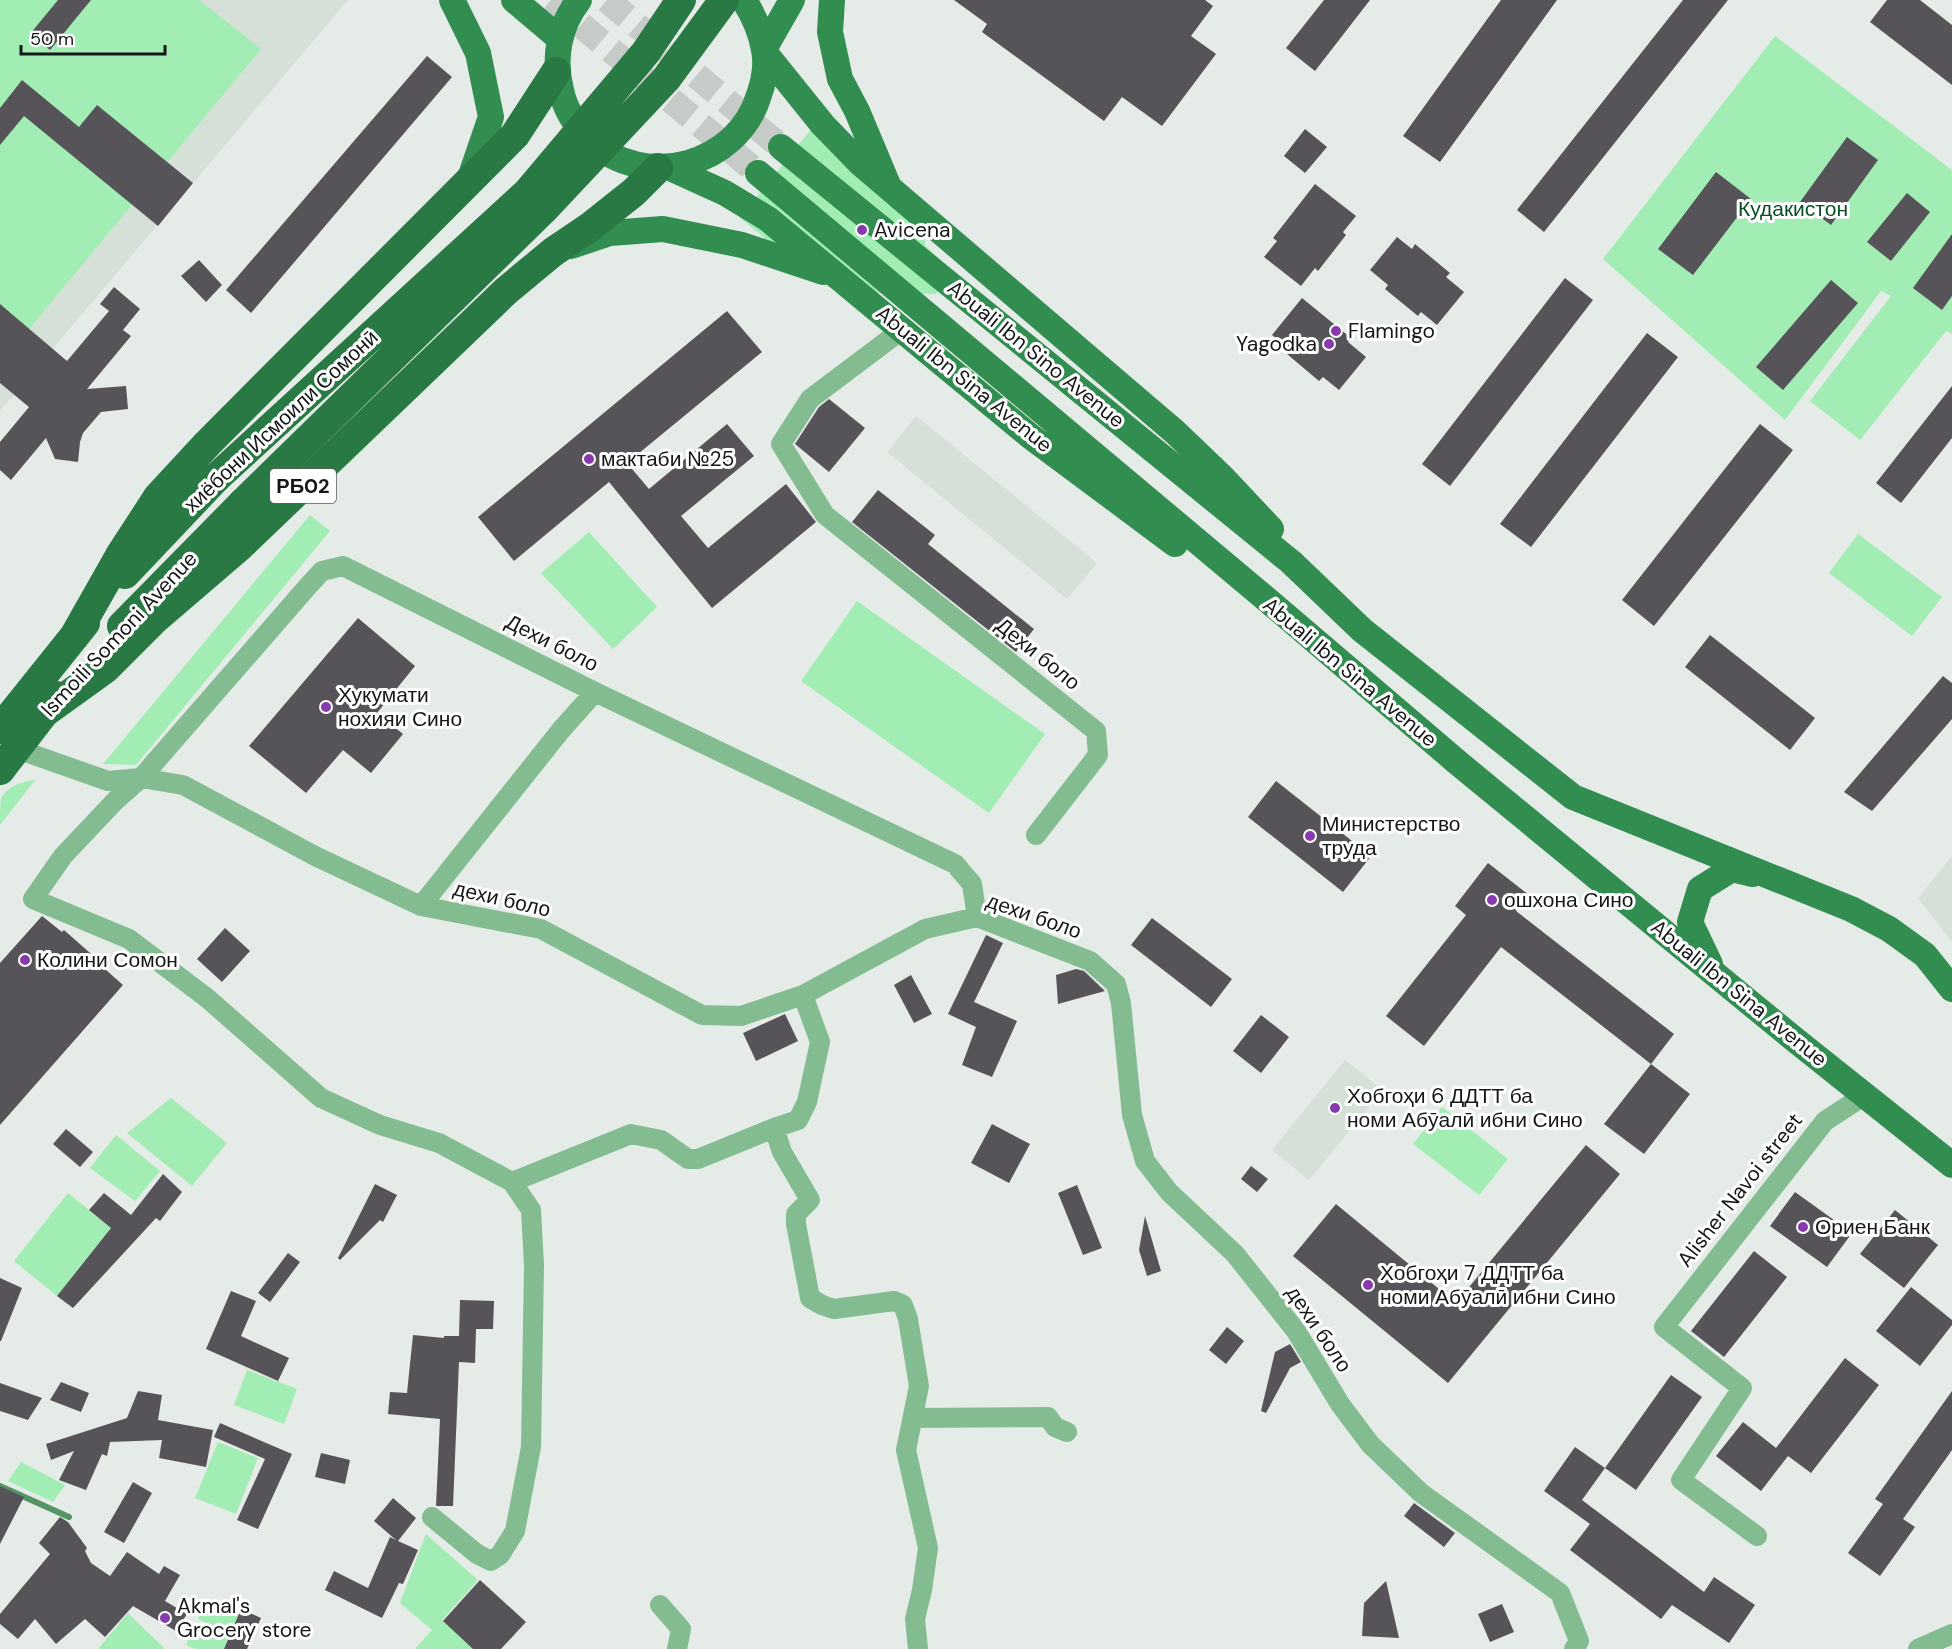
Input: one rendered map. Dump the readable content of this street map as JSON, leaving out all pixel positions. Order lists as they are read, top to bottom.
{
  "streets": {
    "highway": ["хиёбони Исмоили Сомонӣ", "РБ02", "Ismoili Somoni Avenue"],
    "main road": ["Abuali Ibn Sino Avenue", "Abuali Ibn Sina Avenue"],
    "street": ["Дехи боло", "дехи боло", "Alisher Navoi street"]
  },
  "crossings": [
    ["Abuali Ibn Sino Avenue", "Abuali Ibn Sina Avenue"],
    ["Abuali Ibn Sina Avenue", "РБ02"],
    ["Abuali Ibn Sina Avenue", "Дехи боло"],
    ["Abuali Ibn Sina Avenue", "Alisher Navoi street"],
    ["хиёбони Исмоили Сомонӣ", "Ismoili Somoni Avenue"],
    ["хиёбони Исмоили Сомонӣ", "дехи боло"],
    ["РБ02", "Ismoili Somoni Avenue"],
    ["Ismoili Somoni Avenue", "дехи боло"],
    ["Дехи боло", "дехи боло"]
  ],
  "parks": ["Кудакистон"],
  "places": [
    "Avicena",
    "Flamingo",
    "Yagodka",
    "мактаби №25",
    "Хукумати нохияи Сино",
    "Министерство труда",
    "ошхона Сино",
    "Колини Сомон",
    "Хобгоҳи 6 ДДТТ ба номи Абӯалӣ ибни Сино",
    "Ориен Банк",
    "Хобгоҳи 7 ДДТТ ба номи Абӯалӣ ибни Сино",
    "Akmal's Grocery store"
  ],
  "scale_bar": "50 m"
}
